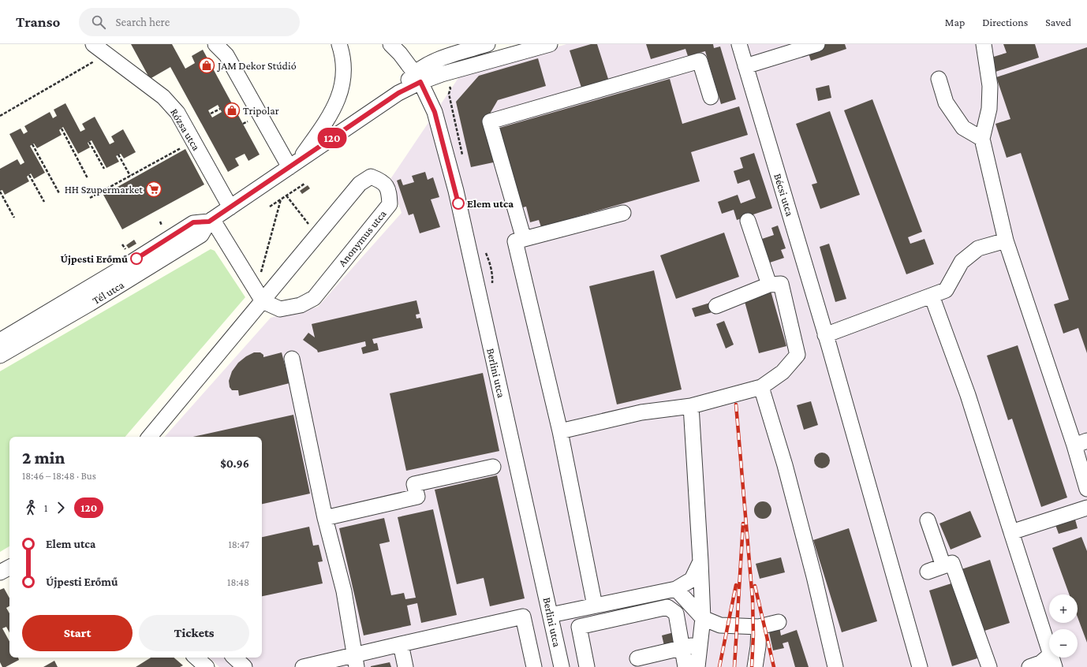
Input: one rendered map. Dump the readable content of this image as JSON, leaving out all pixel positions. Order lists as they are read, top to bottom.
{
  "streets": {
    "street": [
      "Rózsa utca",
      "Bécsi utca",
      "Anonymus utca",
      "Tél utca",
      "Berlini utca"
    ]
  },
  "crossings": [
    ["Rózsa utca", "Tél utca"],
    ["Tél utca", "Berlini utca"]
  ],
  "places": {
    "shop": ["JAM Dekor Stúdió", "Tripolar"],
    "supermarket": ["HH Szupermarket"],
    "other": ["Elem utca", "Újpesti Erőmű"]
  },
  "lines": ["bus line 120"],
  "page": {
    "header": "Transo",
    "search": "Search here",
    "nav": ["Map", "Directions", "Saved"],
    "on_map": "120",
    "heading": ["2 min", "18:46 – 18:48 · Bus", "$0.96"],
    "legs": ["1", "120"],
    "list": [
      {
        "name": "Elem utca",
        "value": "18:47"
      },
      {
        "name": "Újpesti Erőmű",
        "value": "18:48"
      }
    ],
    "map_buttons": ["+", "−"],
    "buttons": ["Start", "Tickets"]
  }
}
